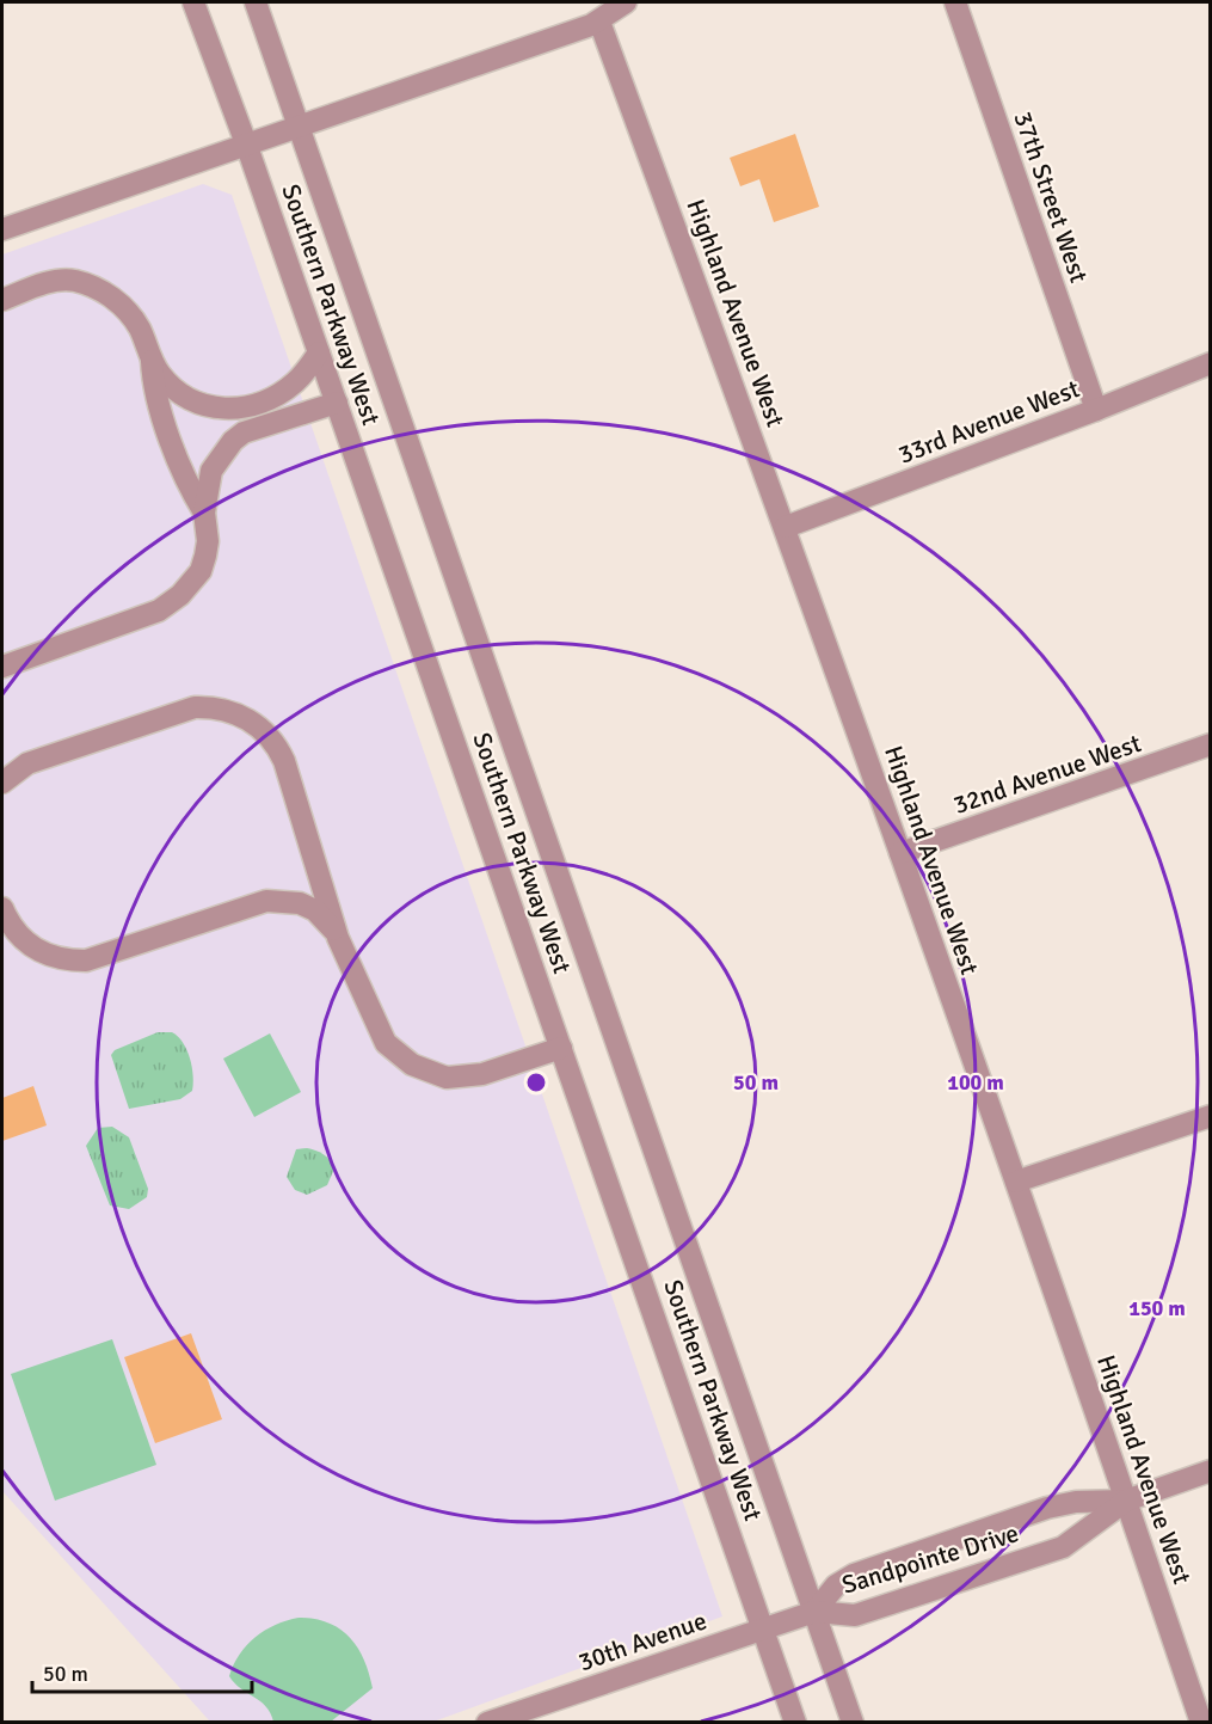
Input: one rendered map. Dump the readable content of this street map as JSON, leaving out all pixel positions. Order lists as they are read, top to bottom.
{
  "streets": {
    "street": [
      "37th Street West",
      "Southern Parkway West",
      "Highland Avenue West",
      "33rd Avenue West",
      "32nd Avenue West",
      "Sandpointe Drive",
      "30th Avenue"
    ]
  },
  "crossings": [
    ["37th Street West", "33rd Avenue West"],
    ["Southern Parkway West", "Sandpointe Drive"],
    ["Southern Parkway West", "30th Avenue"],
    ["Highland Avenue West", "33rd Avenue West"],
    ["Highland Avenue West", "32nd Avenue West"],
    ["Highland Avenue West", "Sandpointe Drive"],
    ["Sandpointe Drive", "30th Avenue"]
  ],
  "scale_bar": "50 m",
  "rings": ["50 m", "100 m", "150 m"]
}
